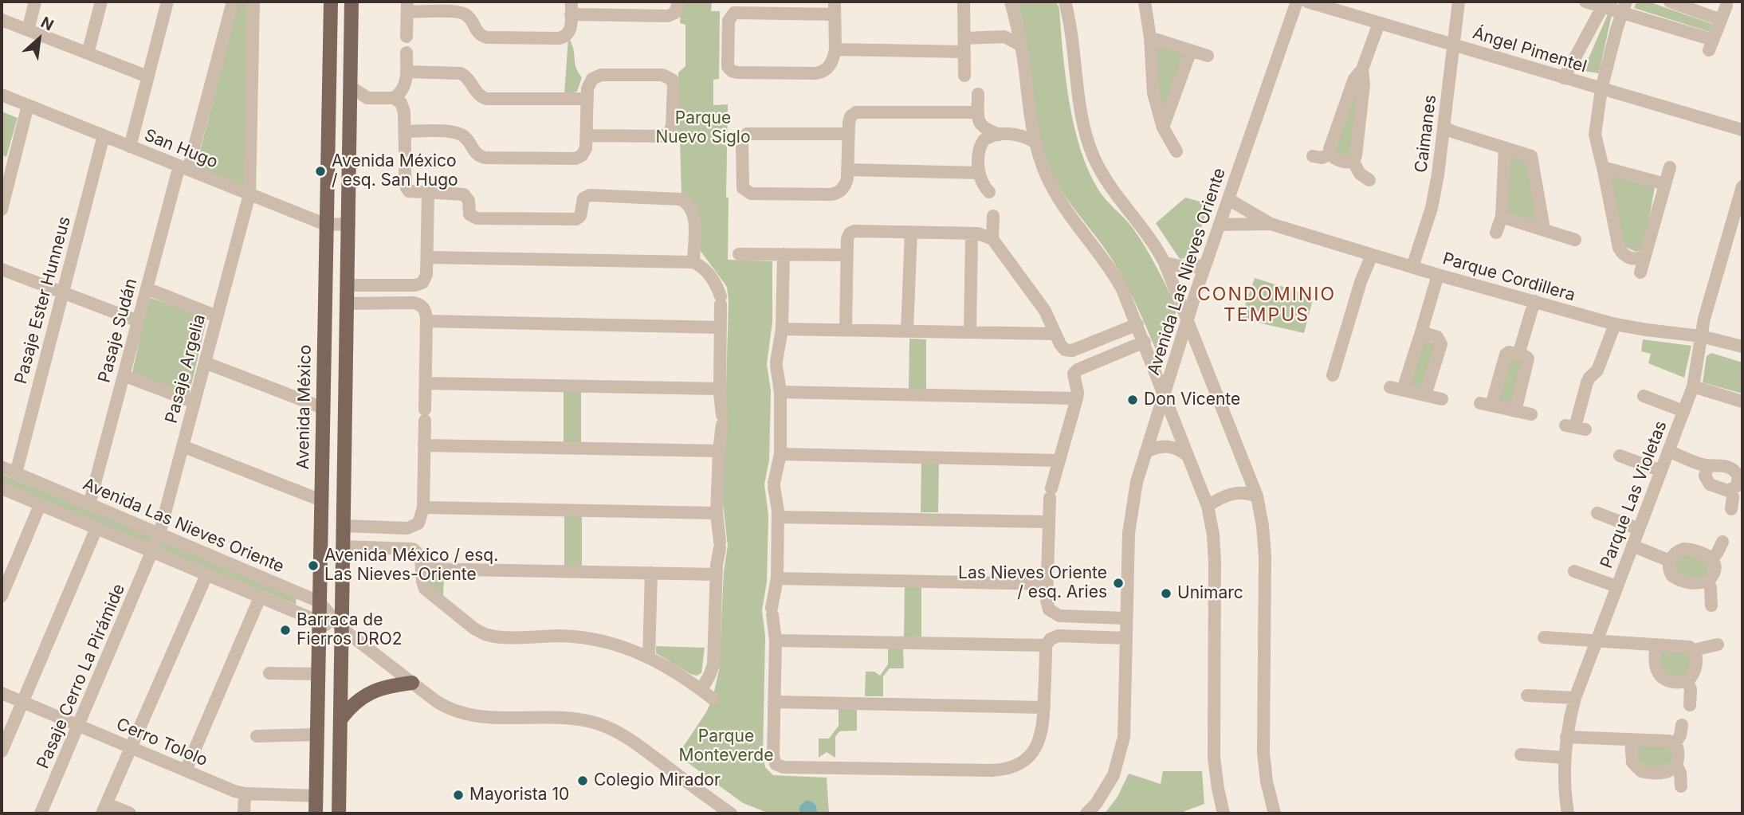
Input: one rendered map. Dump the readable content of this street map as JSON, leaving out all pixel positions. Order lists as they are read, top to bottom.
{
  "streets": {
    "main road": ["Avenida México"],
    "street": [
      "Ángel Pimentel",
      "Caimanes",
      "San Hugo",
      "Avenida Las Nieves Oriente",
      "Parque Cordillera",
      "Pasaje Ester Hunneus",
      "Pasaje Sudán",
      "Pasaje Argelia",
      "Parque Las Violetas",
      "Pasaje Cerro La Pirámide",
      "Cerro Tololo"
    ]
  },
  "crossings": [
    ["Ángel Pimentel", "Caimanes"],
    ["Caimanes", "Parque Cordillera"],
    ["San Hugo", "Pasaje Ester Hunneus"],
    ["San Hugo", "Pasaje Sudán"],
    ["San Hugo", "Pasaje Argelia"],
    ["San Hugo", "Avenida México"],
    ["Avenida Las Nieves Oriente", "Parque Cordillera"],
    ["Avenida Las Nieves Oriente", "Pasaje Ester Hunneus"],
    ["Avenida Las Nieves Oriente", "Pasaje Sudán"],
    ["Avenida Las Nieves Oriente", "Pasaje Argelia"],
    ["Avenida Las Nieves Oriente", "Avenida México"],
    ["Avenida Las Nieves Oriente", "Pasaje Cerro La Pirámide"],
    ["Parque Cordillera", "Parque Las Violetas"],
    ["Pasaje Argelia", "Pasaje Cerro La Pirámide"],
    ["Avenida México", "Cerro Tololo"],
    ["Pasaje Cerro La Pirámide", "Cerro Tololo"]
  ],
  "districts": ["CONDOMINIO TEMPUS"],
  "parks": ["Parque Nuevo Siglo", "Parque Monteverde"],
  "places": [
    "Avenida México / esq. San Hugo",
    "Don Vicente",
    "Avenida México / esq. Las Nieves-Oriente",
    "Las Nieves Oriente / esq. Aries",
    "Unimarc",
    "Barraca de Fierros DRO2",
    "Colegio Mirador",
    "Mayorista 10"
  ],
  "north": "top right"
}
